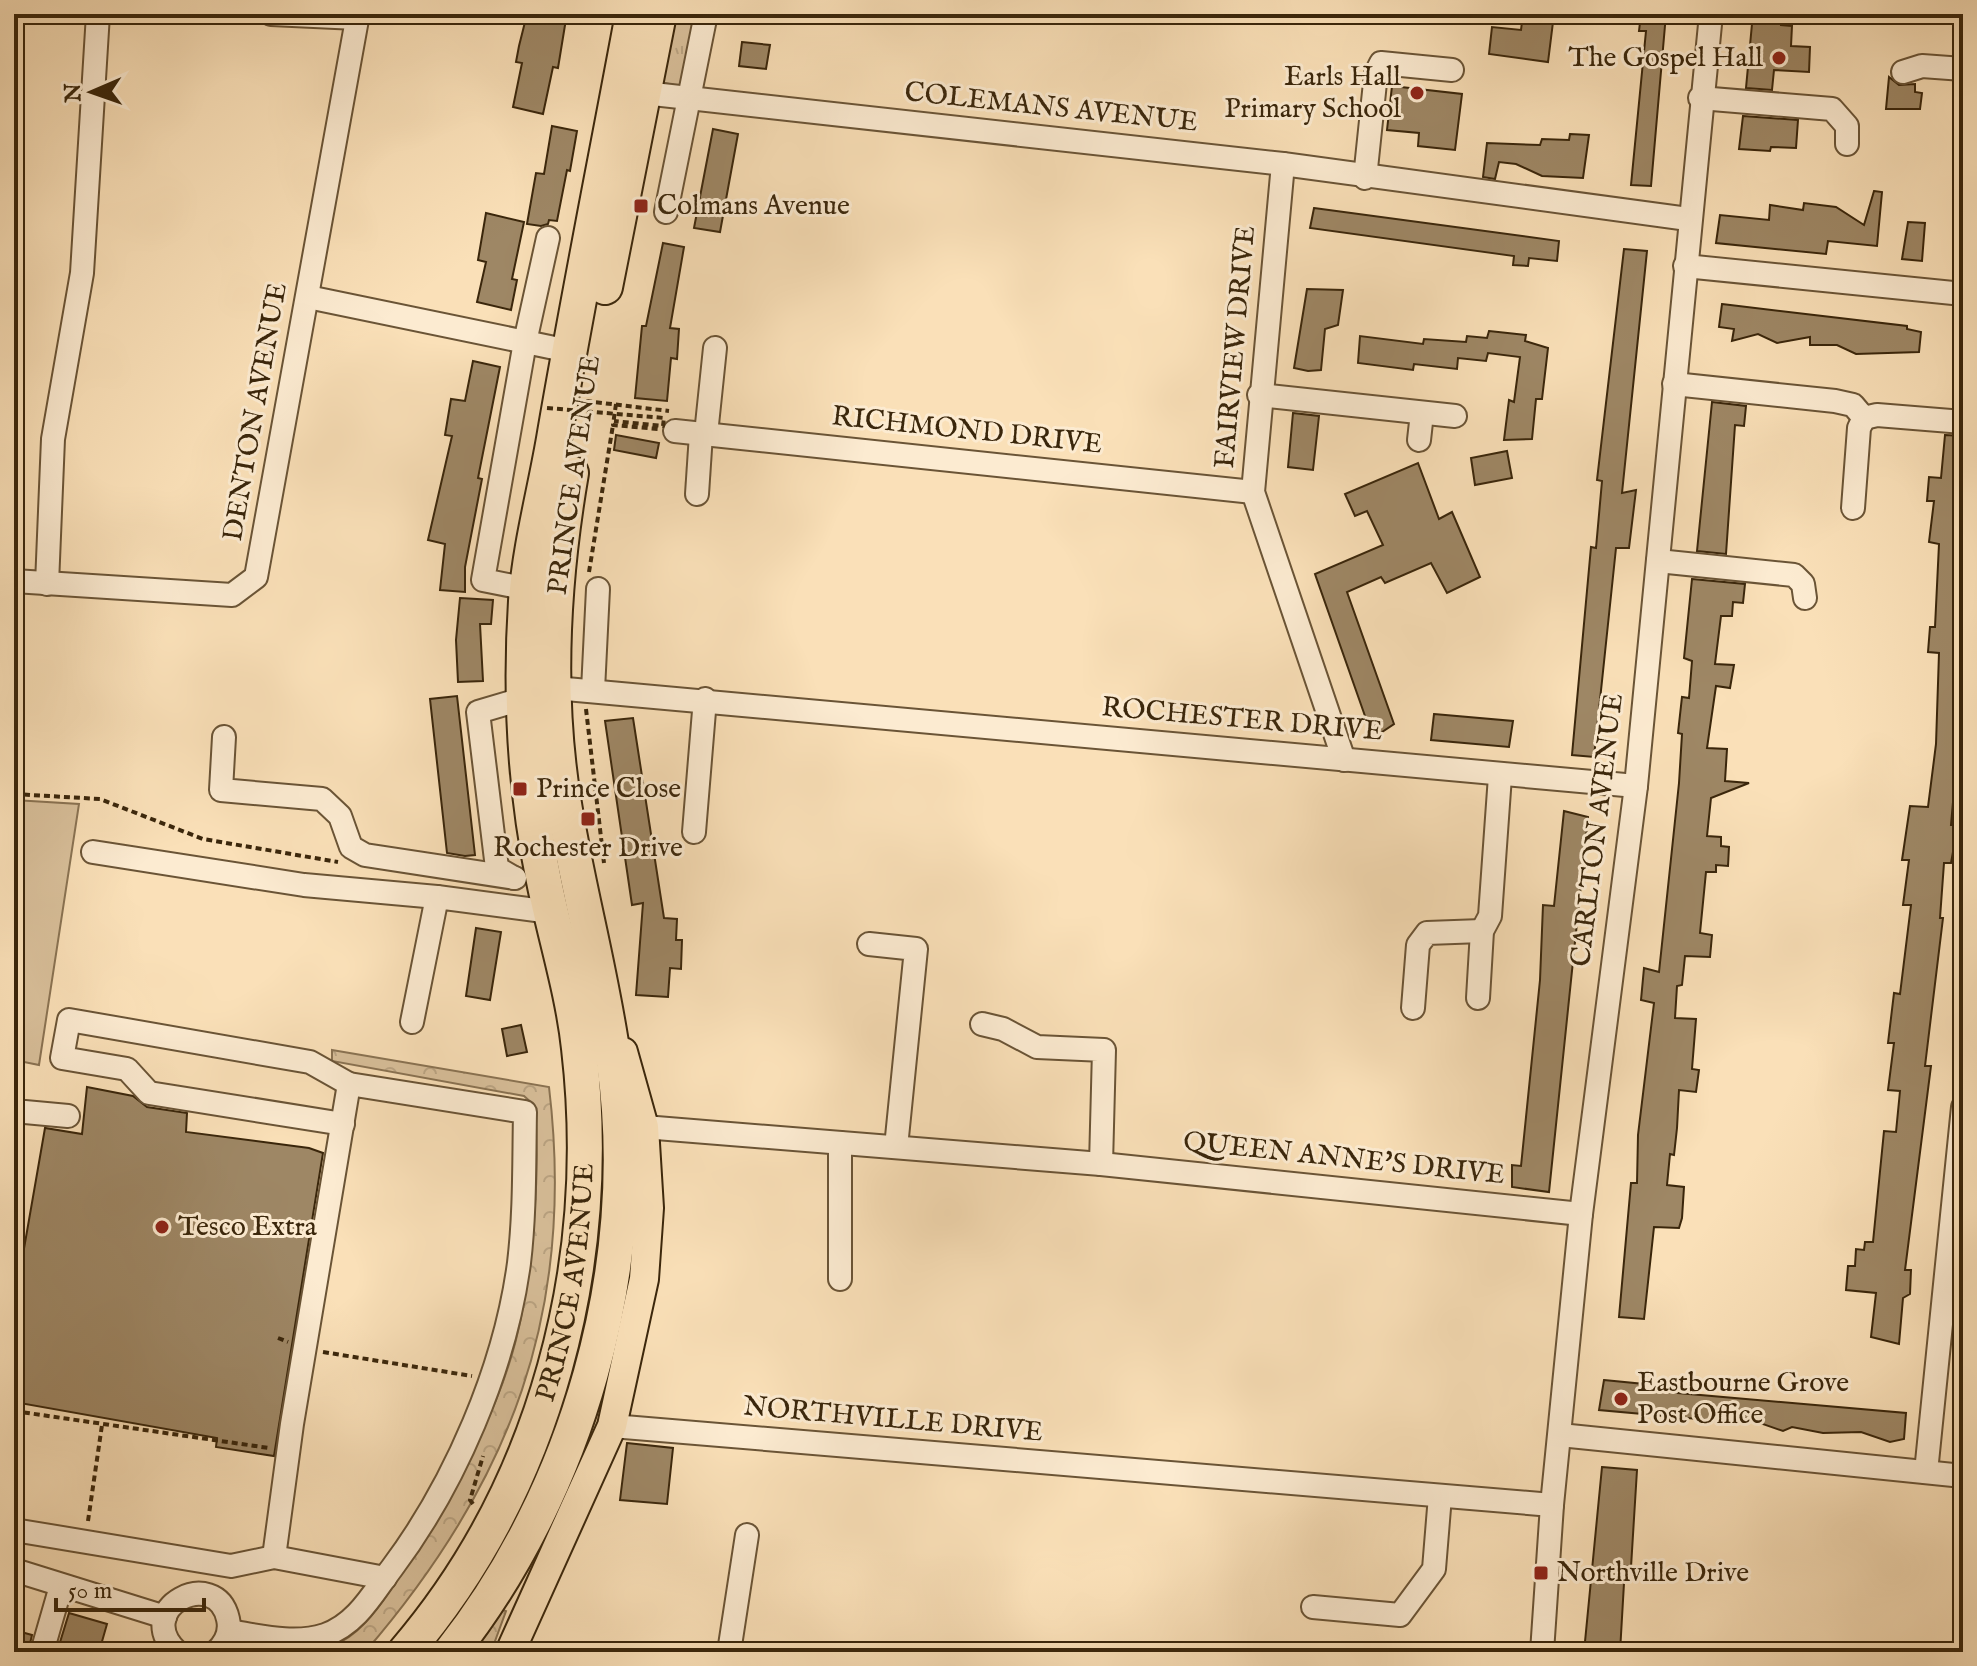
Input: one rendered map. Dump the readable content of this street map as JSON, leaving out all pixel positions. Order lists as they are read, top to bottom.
{
  "streets": {
    "highway": ["PRINCE AVENUE"],
    "street": [
      "COLEMANS AVENUE",
      "FAIRVIEW DRIVE",
      "DENTON AVENUE",
      "RICHMOND DRIVE",
      "ROCHESTER DRIVE",
      "CARLTON AVENUE",
      "QUEEN ANNE'S DRIVE",
      "NORTHVILLE DRIVE"
    ]
  },
  "crossings": [
    ["COLEMANS AVENUE", "FAIRVIEW DRIVE"],
    ["COLEMANS AVENUE", "PRINCE AVENUE"],
    ["COLEMANS AVENUE", "CARLTON AVENUE"],
    ["FAIRVIEW DRIVE", "RICHMOND DRIVE"],
    ["FAIRVIEW DRIVE", "ROCHESTER DRIVE"],
    ["PRINCE AVENUE", "ROCHESTER DRIVE"],
    ["PRINCE AVENUE", "QUEEN ANNE'S DRIVE"],
    ["PRINCE AVENUE", "NORTHVILLE DRIVE"],
    ["ROCHESTER DRIVE", "CARLTON AVENUE"],
    ["CARLTON AVENUE", "QUEEN ANNE'S DRIVE"],
    ["CARLTON AVENUE", "NORTHVILLE DRIVE"]
  ],
  "places": {
    "other": [
      "The Gospel Hall",
      "Earls Hall Primary School",
      "Tesco Extra",
      "Eastbourne Grove Post Office"
    ],
    "transit": [
      "Colmans Avenue",
      "Prince Close",
      "Rochester Drive",
      "Northville Drive"
    ]
  },
  "scale_bar": "50 m",
  "north": "left"
}
